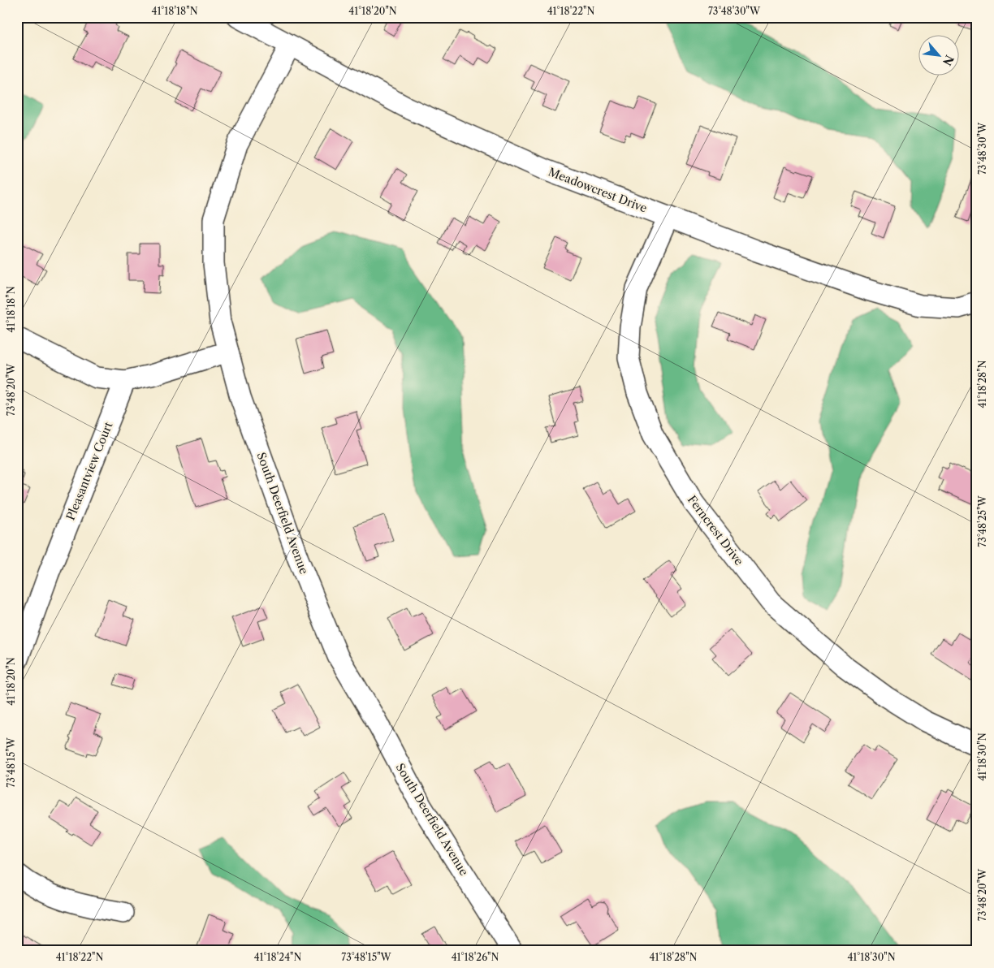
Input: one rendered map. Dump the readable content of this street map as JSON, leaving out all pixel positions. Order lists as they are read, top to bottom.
{
  "streets": {
    "street": [
      "Meadowcrest Drive",
      "Pleasantview Court",
      "South Deerfield Avenue",
      "Ferncrest Drive"
    ]
  },
  "crossings": [
    ["Meadowcrest Drive", "South Deerfield Avenue"],
    ["Meadowcrest Drive", "Ferncrest Drive"]
  ],
  "north": "bottom right",
  "coordinates": [
    "41°18'18\"N",
    "41°18'20\"N",
    "41°18'22\"N",
    "73°48'30\"W",
    "41°18'28\"N",
    "73°48'20\"W",
    "73°48'25\"W",
    "41°18'30\"N",
    "73°48'15\"W",
    "41°18'24\"N",
    "41°18'26\"N"
  ]
}
